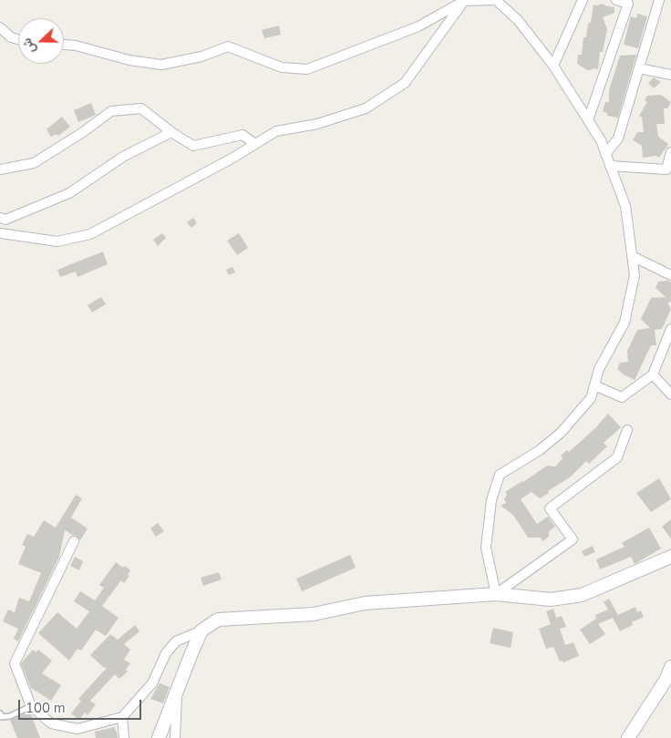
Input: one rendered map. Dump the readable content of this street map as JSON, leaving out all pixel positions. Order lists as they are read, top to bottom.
{
  "scale_bar": "100 m",
  "north": "left"
}
